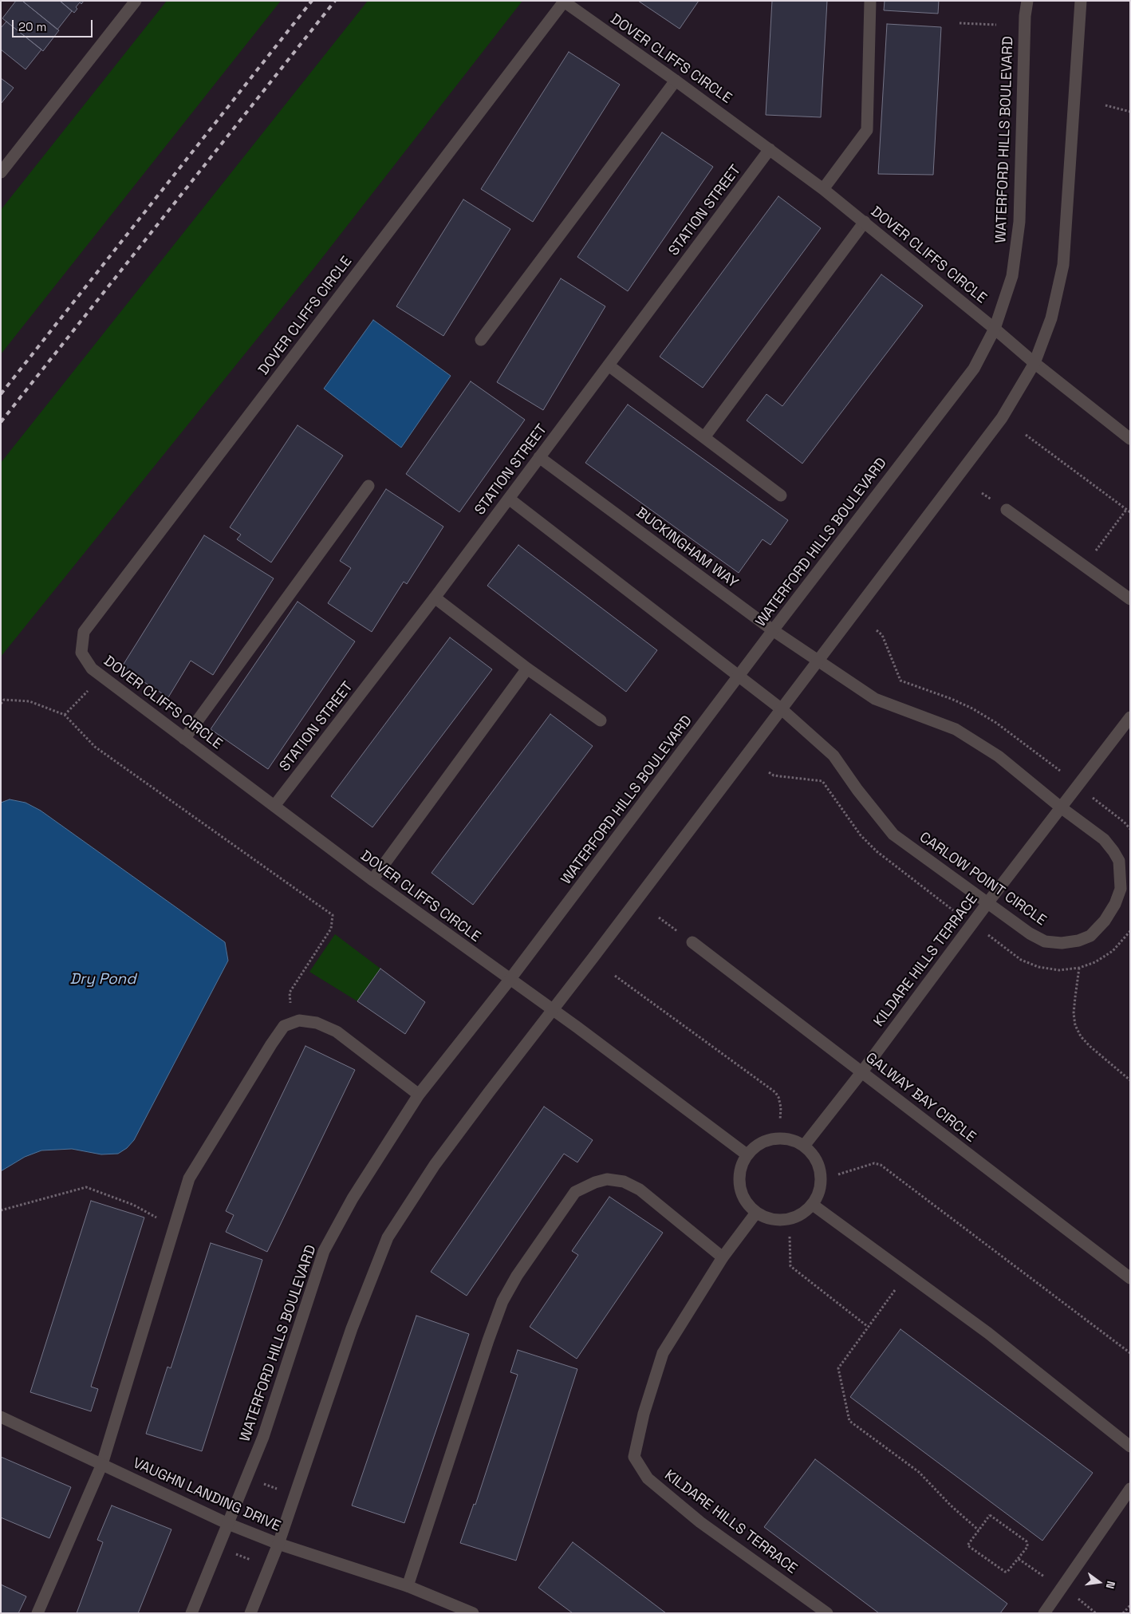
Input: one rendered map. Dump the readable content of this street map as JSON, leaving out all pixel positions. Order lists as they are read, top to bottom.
{
  "streets": {
    "street": [
      "DOVER CLIFFS CIRCLE",
      "WATERFORD HILLS BOULEVARD",
      "STATION STREET",
      "BUCKINGHAM WAY",
      "CARLOW POINT CIRCLE",
      "KILDARE HILLS TERRACE",
      "GALWAY BAY CIRCLE",
      "VAUGHN LANDING DRIVE"
    ]
  },
  "crossings": [
    ["DOVER CLIFFS CIRCLE", "WATERFORD HILLS BOULEVARD"],
    ["DOVER CLIFFS CIRCLE", "STATION STREET"],
    ["WATERFORD HILLS BOULEVARD", "BUCKINGHAM WAY"],
    ["WATERFORD HILLS BOULEVARD", "CARLOW POINT CIRCLE"],
    ["WATERFORD HILLS BOULEVARD", "VAUGHN LANDING DRIVE"],
    ["STATION STREET", "BUCKINGHAM WAY"],
    ["BUCKINGHAM WAY", "CARLOW POINT CIRCLE"],
    ["CARLOW POINT CIRCLE", "KILDARE HILLS TERRACE"],
    ["KILDARE HILLS TERRACE", "GALWAY BAY CIRCLE"]
  ],
  "water": ["Dry Pond"],
  "scale_bar": "20 m",
  "north": "right"
}
